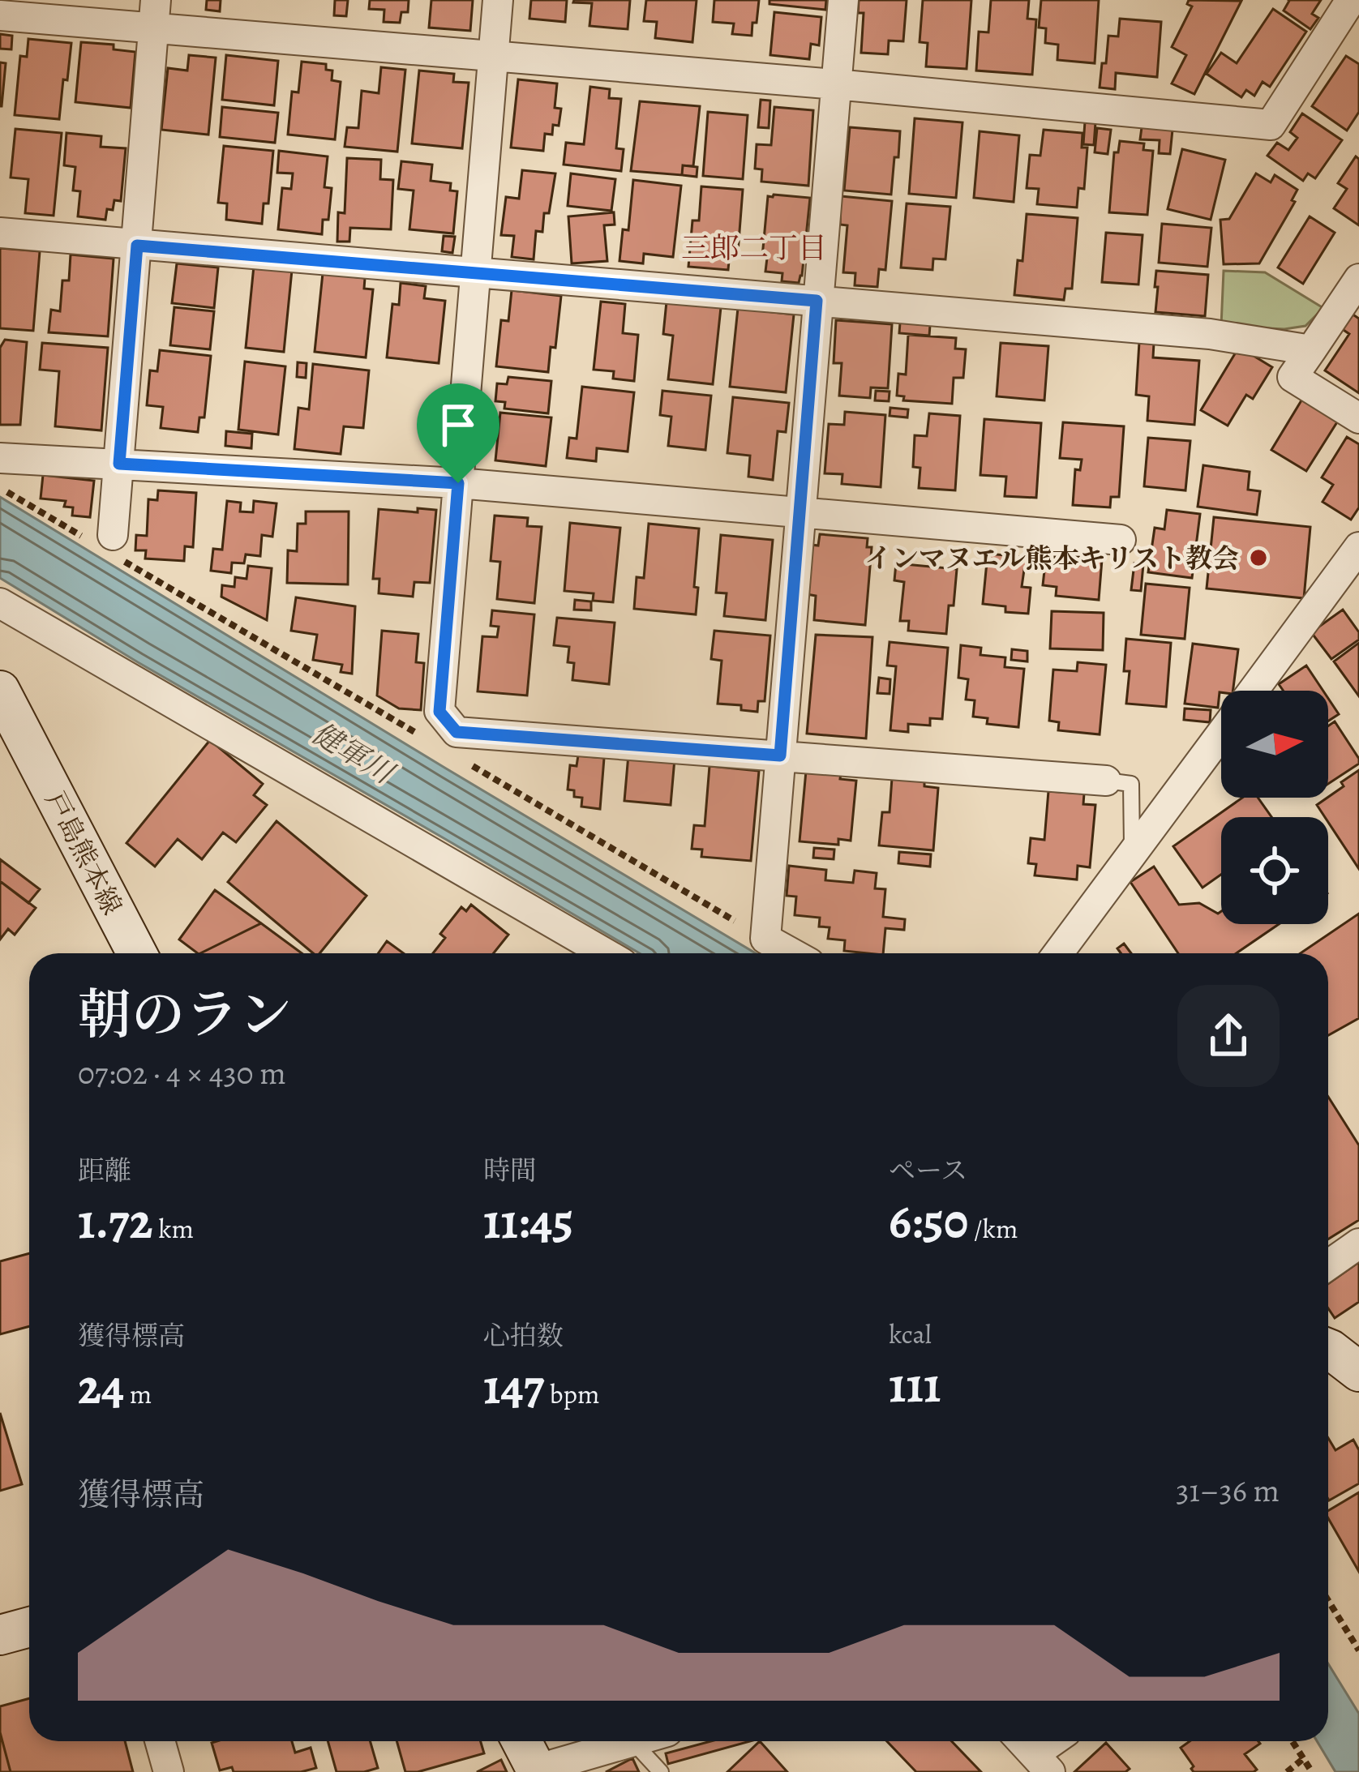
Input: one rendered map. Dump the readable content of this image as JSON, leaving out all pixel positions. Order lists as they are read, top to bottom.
{
  "streets": {
    "main road": ["戸島熊本線"]
  },
  "districts": ["三郎二丁目"],
  "water": ["健軍川"],
  "places": ["インマヌエル熊本キリスト教会"],
  "north": "right",
  "page": {
    "heading": ["朝のラン", "07:02 · 4 × 430 m"],
    "stats": [
      ["距離", "1.72 km"],
      ["時間", "11:45"],
      ["ペース", "6:50 /km"],
      ["獲得標高", "24 m"],
      ["心拍数", "147 bpm"],
      ["kcal", "111"]
    ],
    "chart": ["獲得標高", "31–36 m"]
  }
}
